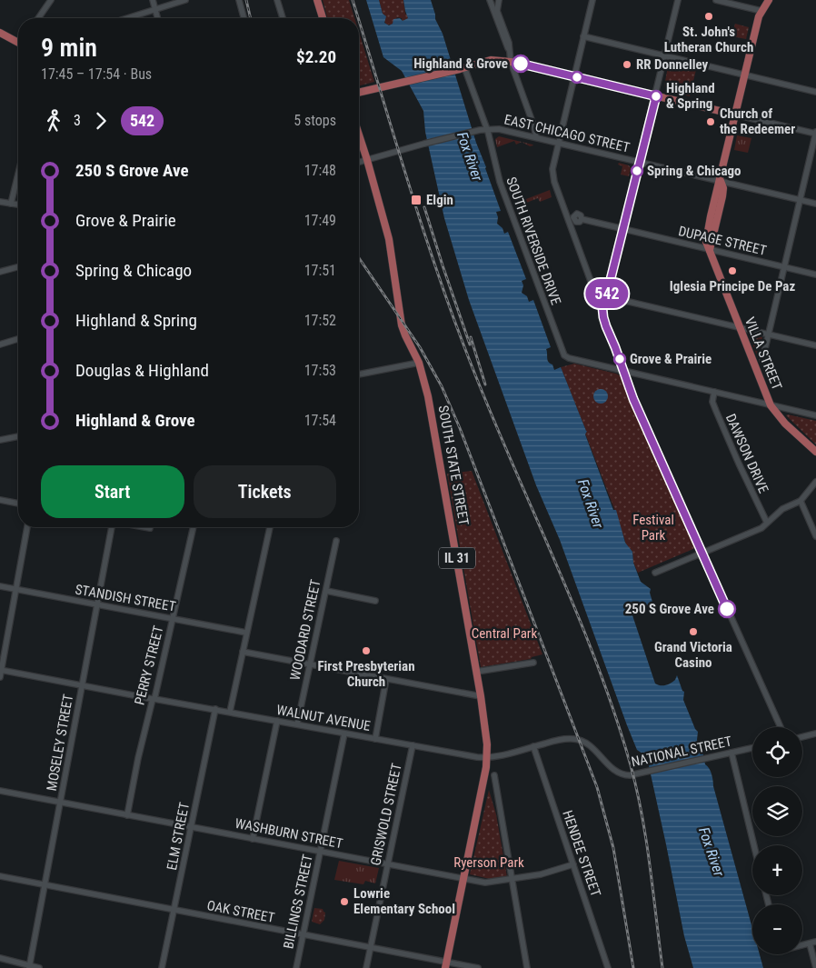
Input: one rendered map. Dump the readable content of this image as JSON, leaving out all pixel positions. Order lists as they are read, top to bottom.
{
  "streets": {
    "main road": ["VILLA STREET", "SOUTH STATE STREET", "IL 31"],
    "street": [
      "EAST CHICAGO STREET",
      "SOUTH RIVERSIDE DRIVE",
      "DUPAGE STREET",
      "DAWSON DRIVE",
      "STANDISH STREET",
      "WOODARD STREET",
      "PERRY STREET",
      "WALNUT AVENUE",
      "MOSELEY STREET",
      "NATIONAL STREET",
      "GRISWOLD STREET",
      "WASHBURN STREET",
      "ELM STREET",
      "HENDEE STREET",
      "BILLINGS STREET",
      "OAK STREET"
    ]
  },
  "crossings": [
    ["EAST CHICAGO STREET", "SOUTH RIVERSIDE DRIVE"],
    ["EAST CHICAGO STREET", "VILLA STREET"],
    ["EAST CHICAGO STREET", "SOUTH STATE STREET"],
    ["EAST CHICAGO STREET", "IL 31"],
    ["DUPAGE STREET", "VILLA STREET"],
    ["SOUTH STATE STREET", "IL 31"],
    ["SOUTH STATE STREET", "WALNUT AVENUE"],
    ["SOUTH STATE STREET", "NATIONAL STREET"],
    ["SOUTH STATE STREET", "WASHBURN STREET"],
    ["SOUTH STATE STREET", "OAK STREET"],
    ["STANDISH STREET", "PERRY STREET"],
    ["STANDISH STREET", "MOSELEY STREET"],
    ["WOODARD STREET", "WALNUT AVENUE"],
    ["PERRY STREET", "WALNUT AVENUE"],
    ["PERRY STREET", "WASHBURN STREET"],
    ["WALNUT AVENUE", "MOSELEY STREET"],
    ["WALNUT AVENUE", "NATIONAL STREET"],
    ["WALNUT AVENUE", "GRISWOLD STREET"],
    ["WALNUT AVENUE", "ELM STREET"],
    ["WALNUT AVENUE", "BILLINGS STREET"],
    ["MOSELEY STREET", "WASHBURN STREET"],
    ["MOSELEY STREET", "OAK STREET"],
    ["NATIONAL STREET", "HENDEE STREET"],
    ["GRISWOLD STREET", "WASHBURN STREET"],
    ["GRISWOLD STREET", "OAK STREET"],
    ["WASHBURN STREET", "ELM STREET"],
    ["WASHBURN STREET", "HENDEE STREET"],
    ["WASHBURN STREET", "BILLINGS STREET"],
    ["ELM STREET", "OAK STREET"],
    ["BILLINGS STREET", "OAK STREET"]
  ],
  "water": ["Fox River"],
  "parks": ["Festival Park", "Central Park", "Ryerson Park"],
  "places": {
    "other": [
      "St. John's Lutheran Church",
      "Highland & Grove",
      "RR Donnelley",
      "Highland & Spring",
      "Church of the Redeemer",
      "Spring & Chicago",
      "Iglesia Principe De Paz",
      "Grove & Prairie",
      "250 S Grove Ave",
      "Grand Victoria Casino",
      "First Presbyterian Church",
      "Lowrie Elementary School"
    ],
    "transit": ["Elgin"]
  },
  "lines": ["bus line 542"],
  "page": {
    "on_map": "542",
    "heading": ["9 min", "17:45 – 17:54 · Bus", "$2.20"],
    "legs": ["3", "542", "5 stops"],
    "list": [
      {
        "name": "250 S Grove Ave",
        "value": "17:48"
      },
      {
        "name": "Grove & Prairie",
        "value": "17:49"
      },
      {
        "name": "Spring & Chicago",
        "value": "17:51"
      },
      {
        "name": "Highland & Spring",
        "value": "17:52"
      },
      {
        "name": "Douglas & Highland",
        "value": "17:53"
      },
      {
        "name": "Highland & Grove",
        "value": "17:54"
      }
    ],
    "buttons": ["Start", "Tickets"],
    "map_buttons": ["+", "−"]
  }
}
